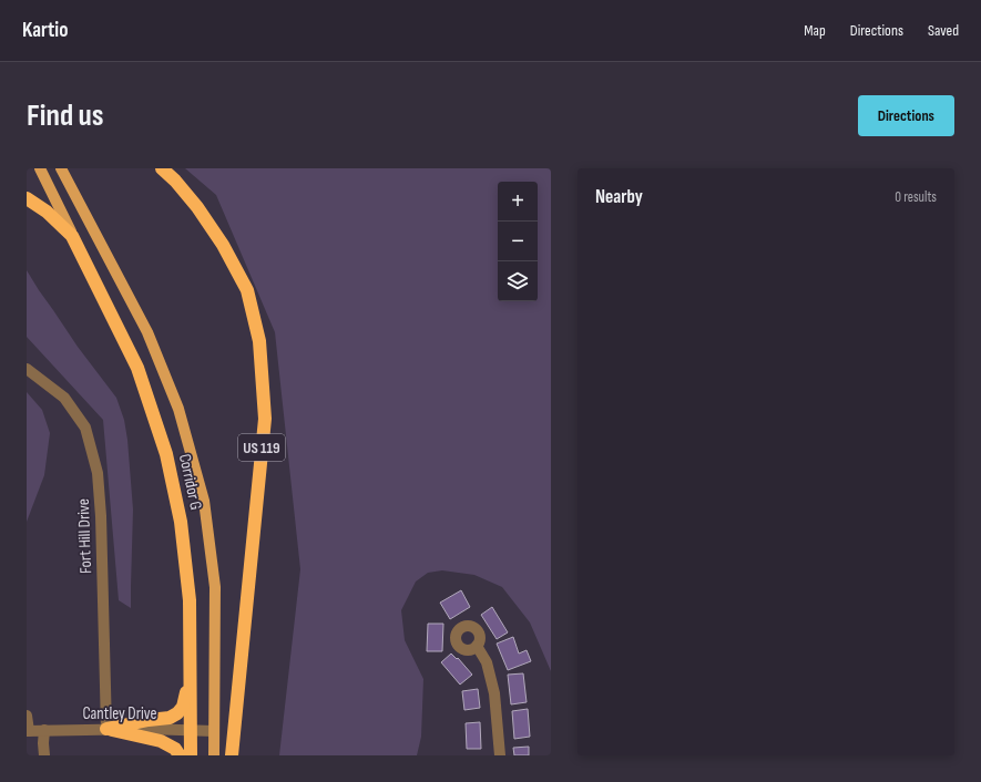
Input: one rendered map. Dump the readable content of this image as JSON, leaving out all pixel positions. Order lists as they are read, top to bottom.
{
  "streets": {
    "highway": ["US 119", "Corridor G"],
    "street": ["Fort Hill Drive", "Cantley Drive"]
  },
  "crossings": [
    ["Corridor G", "Cantley Drive"],
    ["Fort Hill Drive", "Cantley Drive"]
  ],
  "page": {
    "header": "Kartio",
    "nav": ["Map", "Directions", "Saved"],
    "buttons": "Directions",
    "title": "Find us",
    "heading": ["Nearby", "0 results"],
    "map_buttons": ["+", "−"]
  }
}
